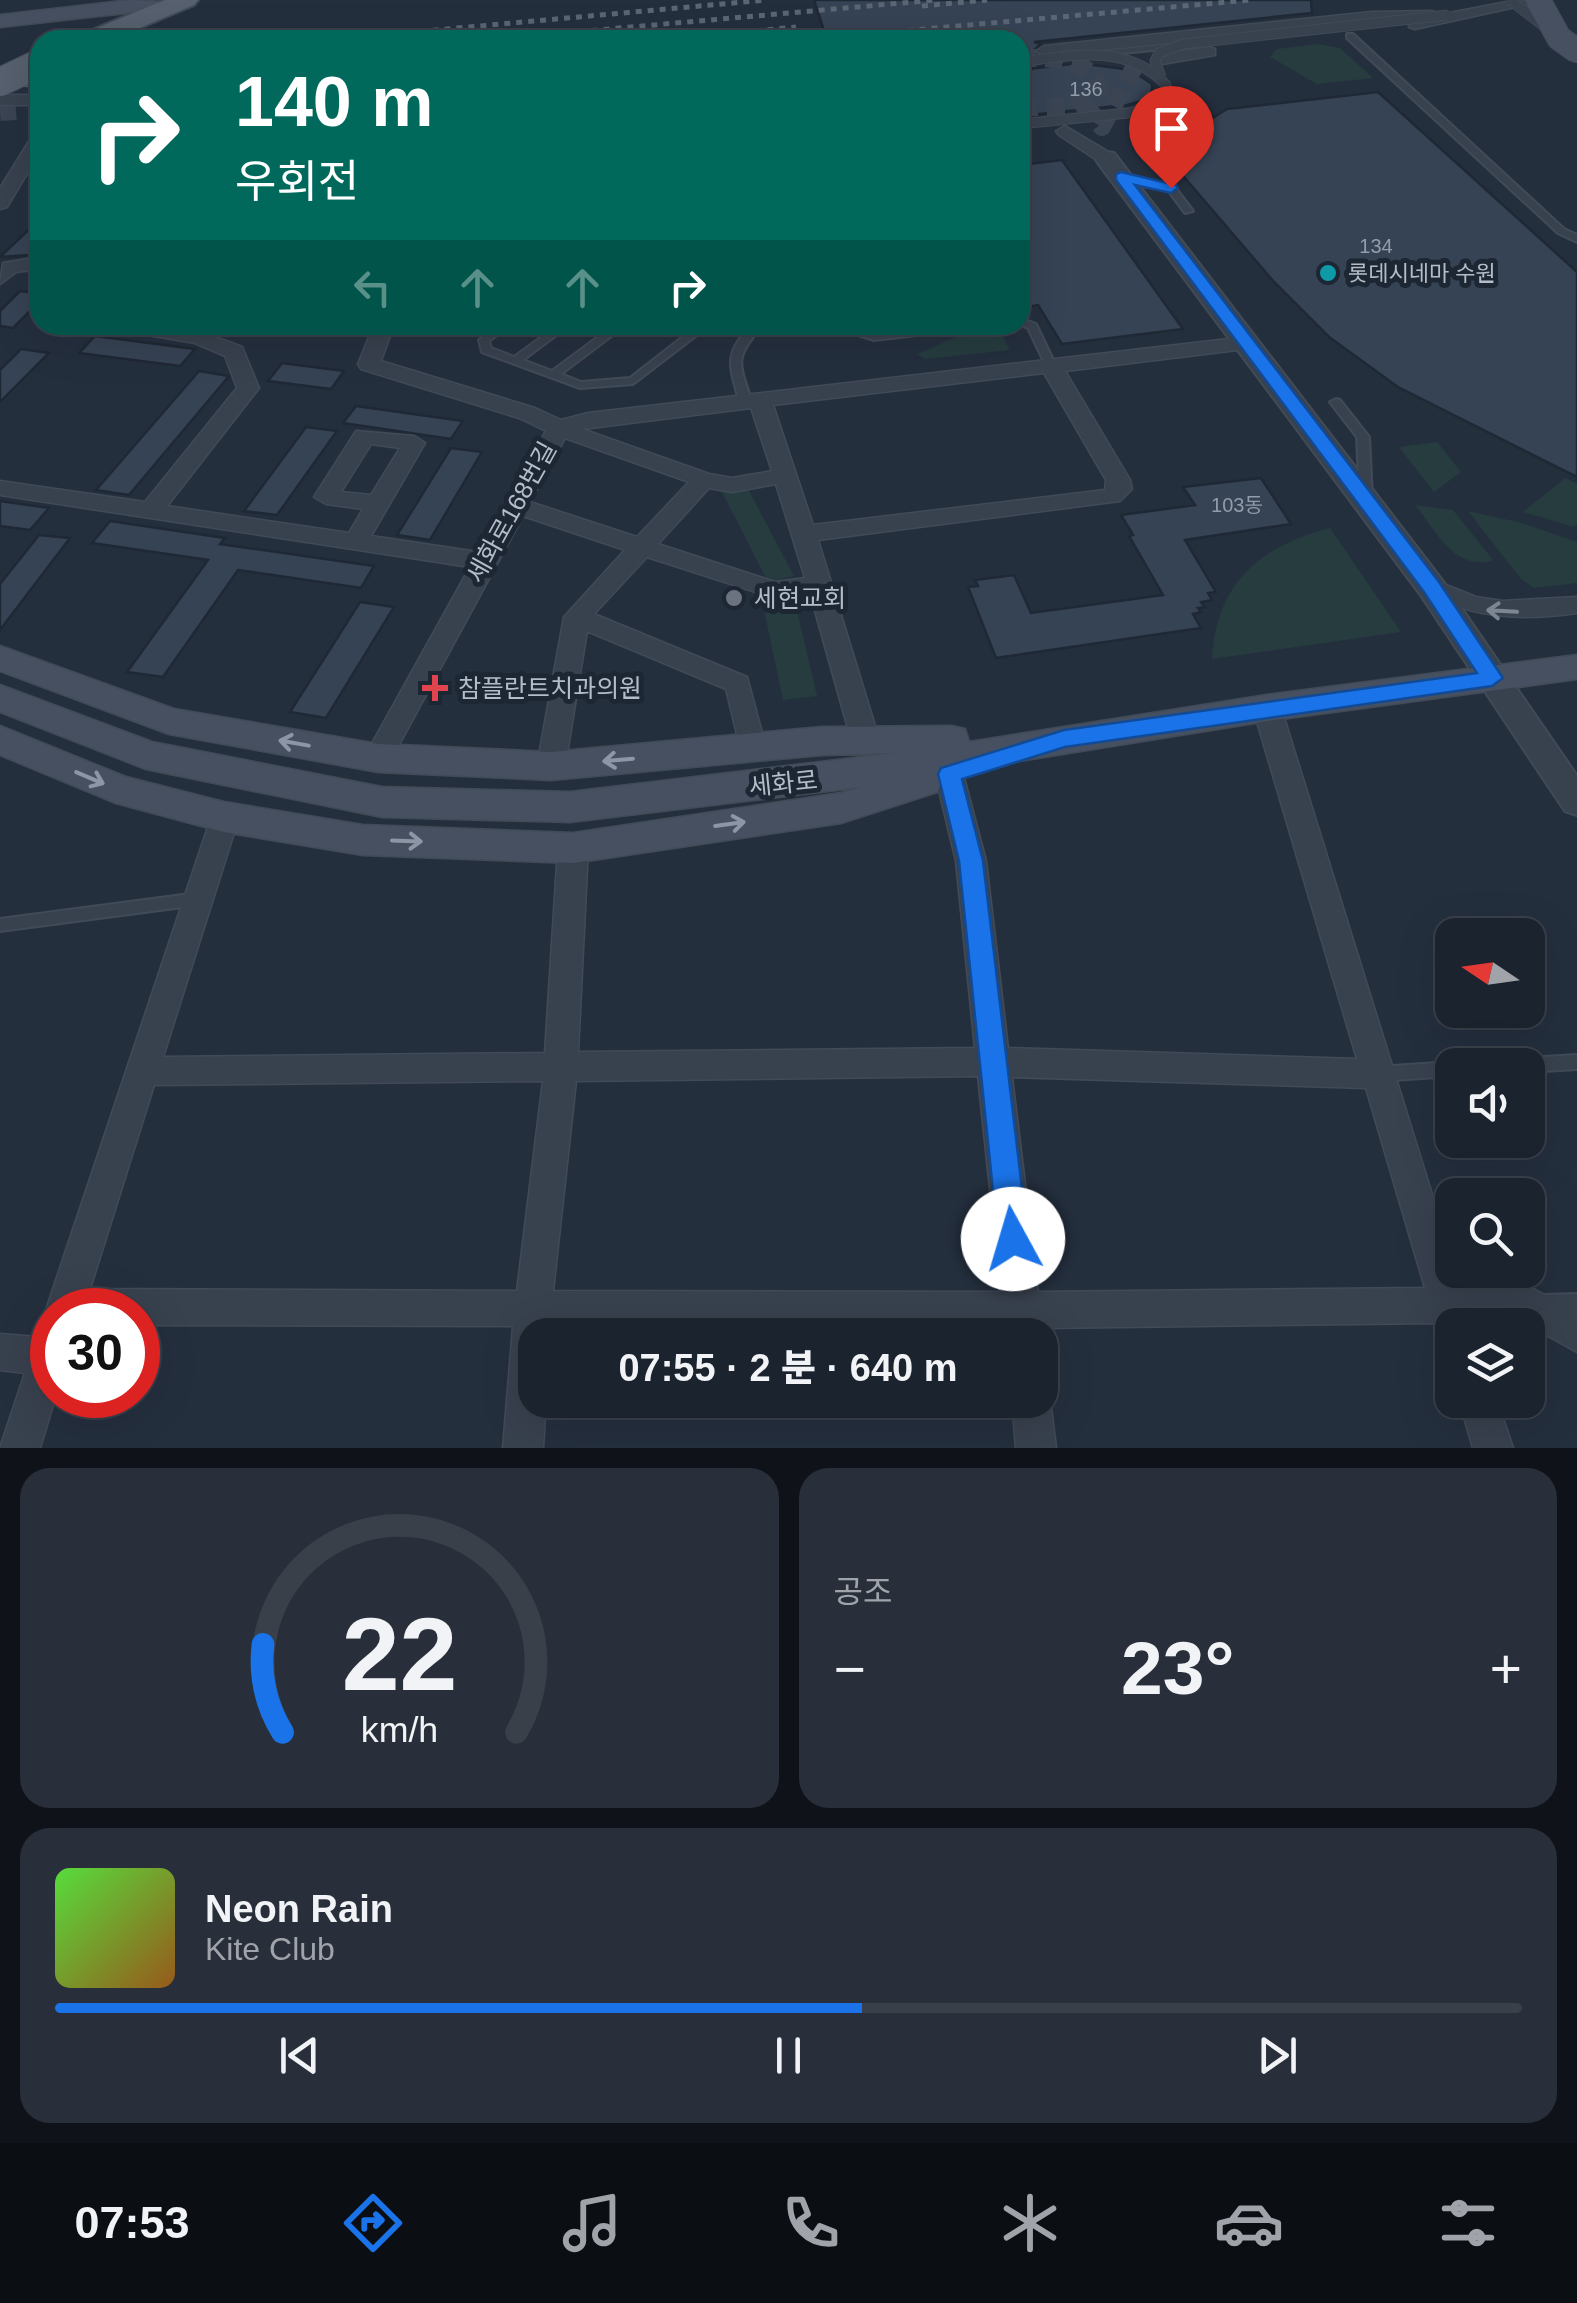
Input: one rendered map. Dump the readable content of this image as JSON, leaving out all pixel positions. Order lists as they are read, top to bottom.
{
  "streets": {
    "main road": ["세화로"],
    "street": ["세화로168번길"]
  },
  "places": {
    "other": ["롯데시네마 수원", "세현교회"],
    "health": ["참플란트치과의원"]
  },
  "house_numbers": ["136", "134", "103동"],
  "north": "left",
  "page": {
    "turn": ["140 m", "우회전"],
    "limit": "30",
    "trip": "07:55 · 2 분 · 640 m",
    "tile": "공조",
    "heat": ["−", "23°", "+"],
    "song": ["Neon Rain", "Kite Club"],
    "tabs": "07:53",
    "gauge": ["22", "km/h"]
  }
}
